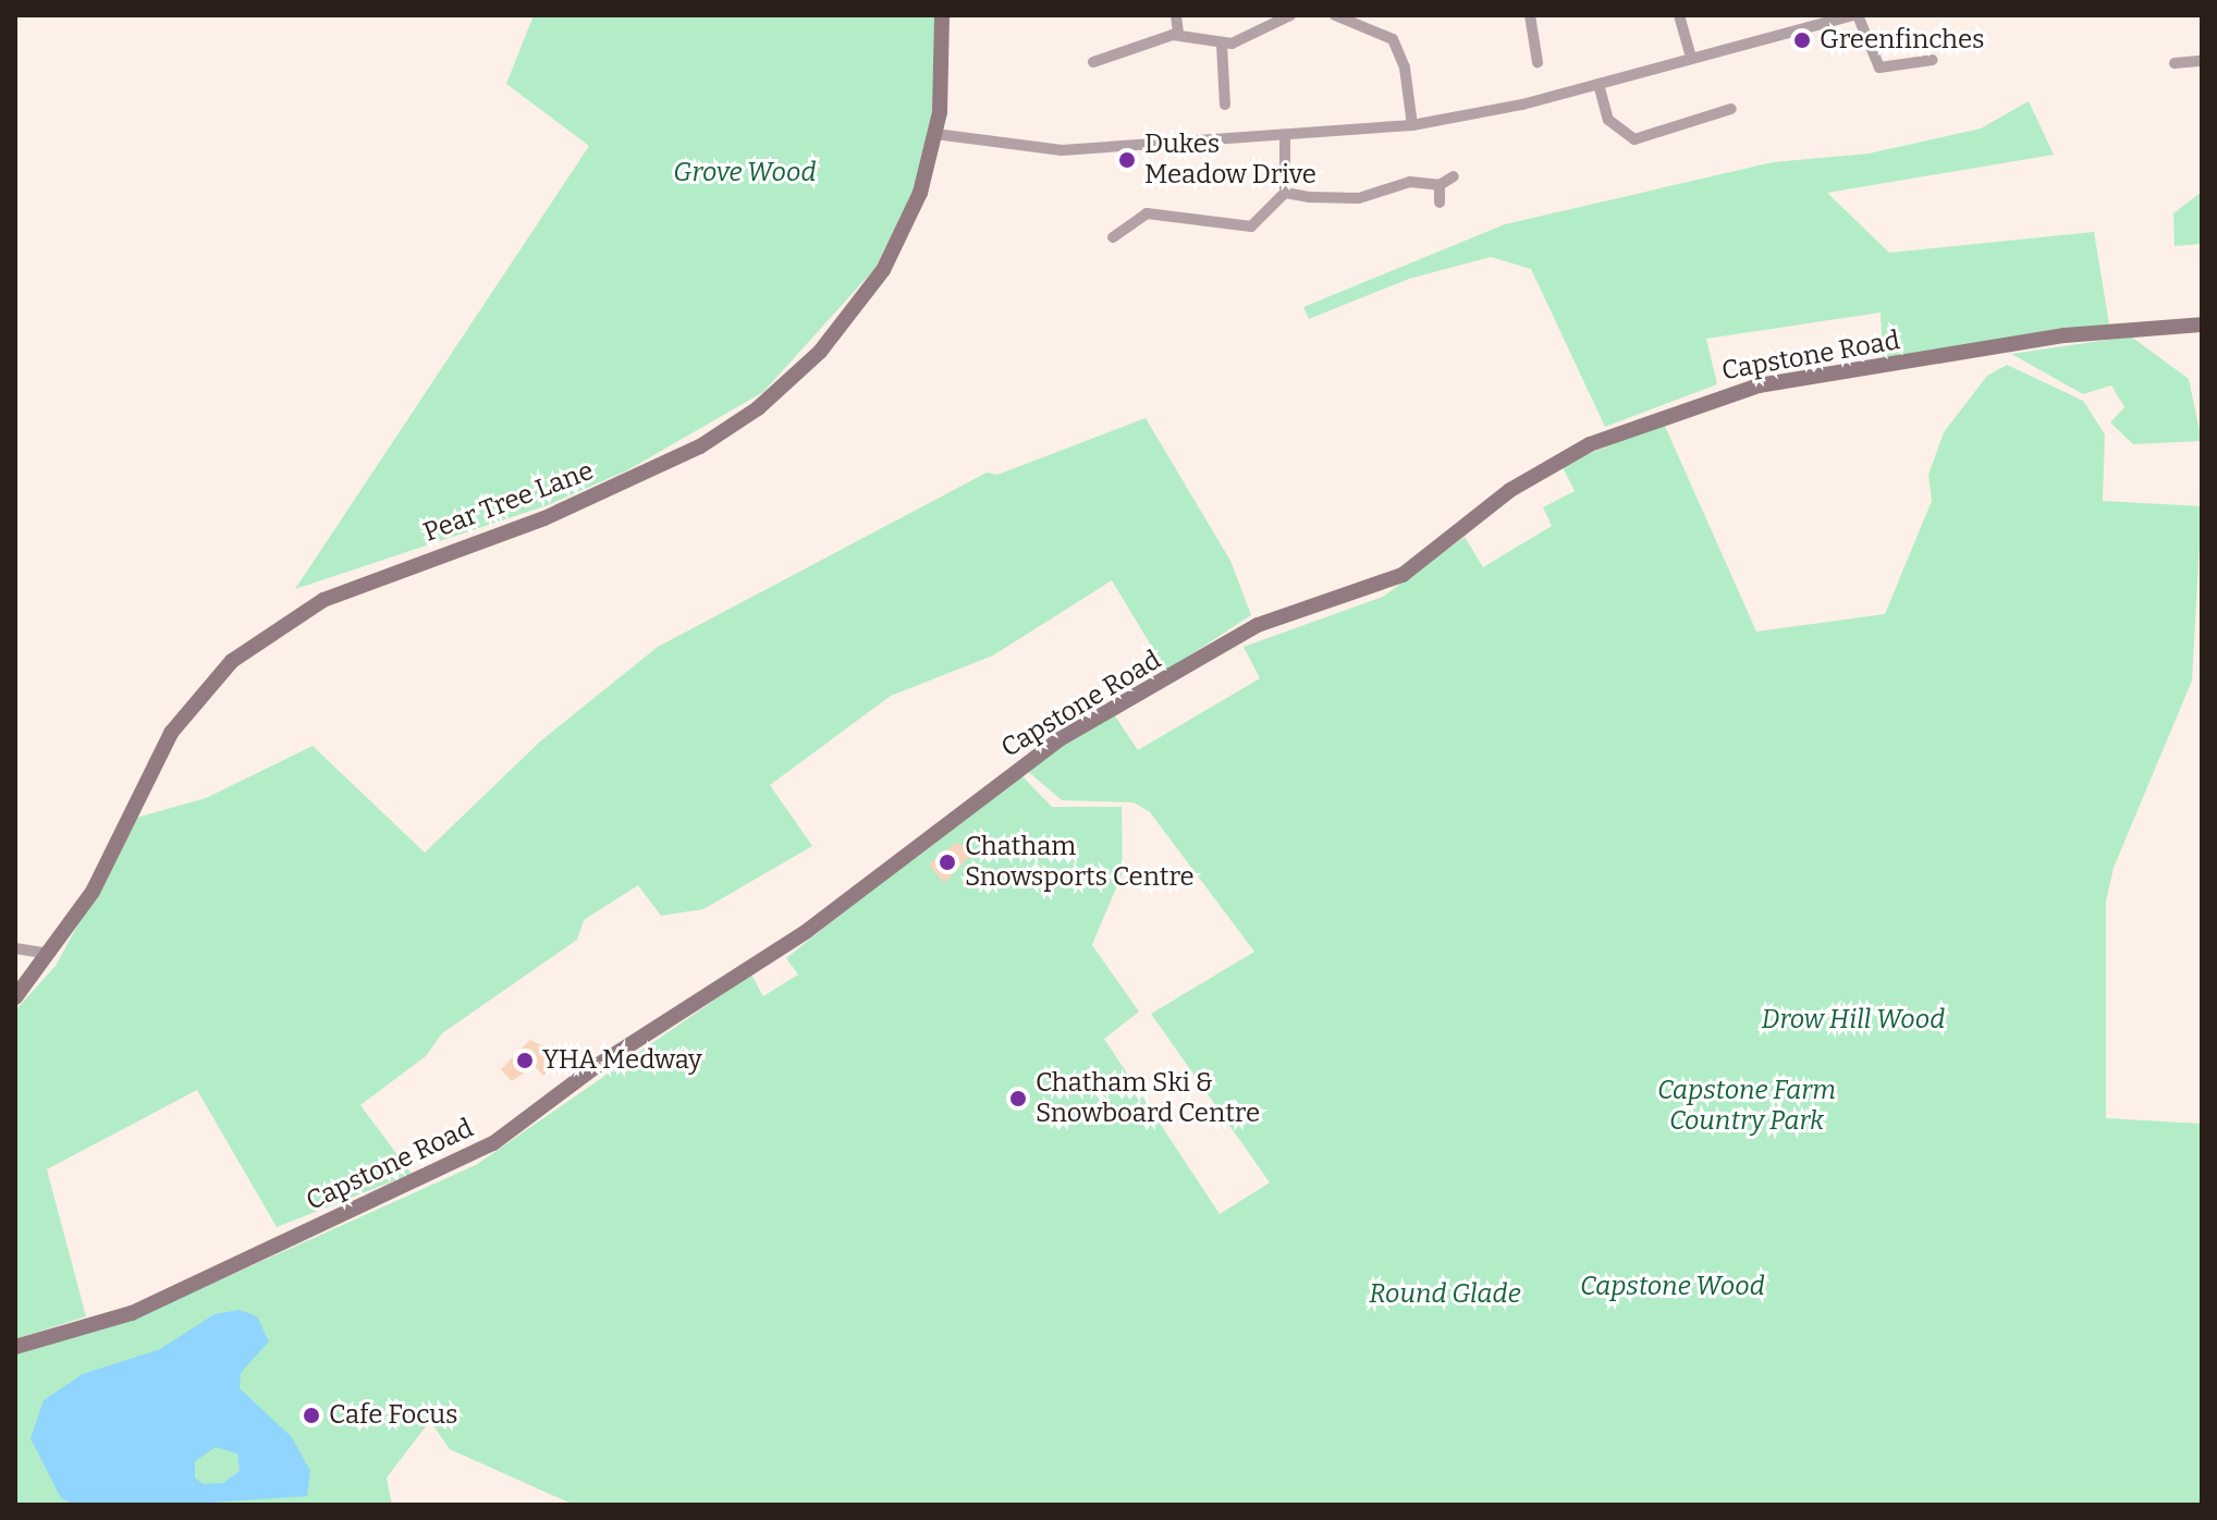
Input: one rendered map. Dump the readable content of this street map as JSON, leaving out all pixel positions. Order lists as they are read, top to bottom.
{
  "streets": {
    "street": ["Capstone Road", "Pear Tree Lane"]
  },
  "parks": [
    "Grove Wood",
    "Drow Hill Wood",
    "Capstone Farm Country Park",
    "Capstone Wood",
    "Round Glade"
  ],
  "places": [
    "Greenfinches",
    "Dukes Meadow Drive",
    "Chatham Snowsports Centre",
    "YHA Medway",
    "Chatham Ski & Snowboard Centre",
    "Cafe Focus"
  ]
}
